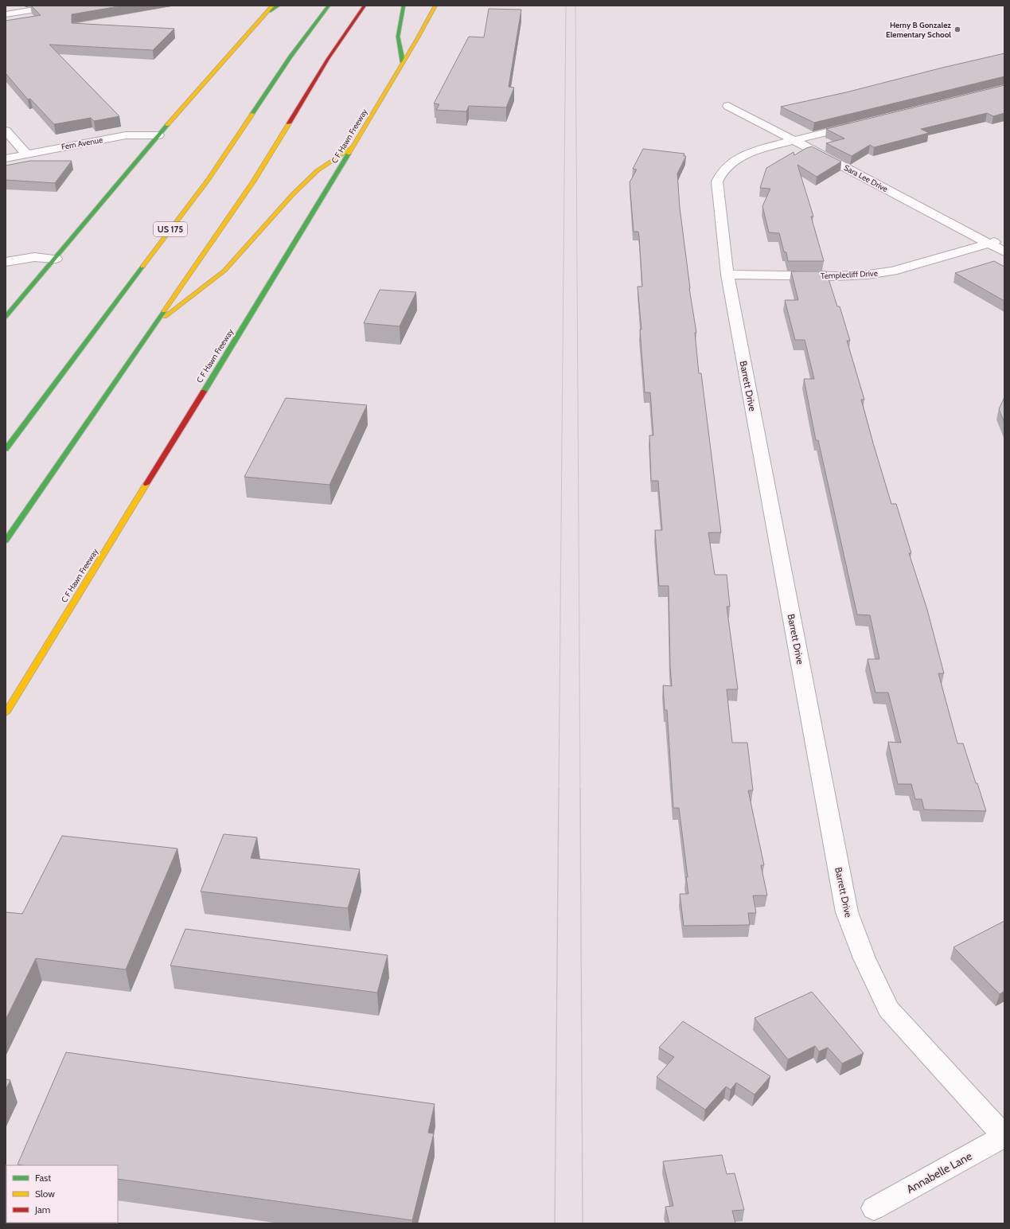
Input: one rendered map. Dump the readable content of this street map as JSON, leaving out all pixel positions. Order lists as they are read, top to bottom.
{
  "streets": {
    "main road": ["C F Hawn Freeway", "US 175"],
    "street": [
      "Fern Avenue",
      "Sara Lee Drive",
      "Templecliff Drive",
      "Barrett Drive",
      "Annabelle Lane"
    ]
  },
  "crossings": [
    ["Sara Lee Drive", "Templecliff Drive"],
    ["Sara Lee Drive", "Barrett Drive"],
    ["Templecliff Drive", "Barrett Drive"],
    ["Barrett Drive", "Annabelle Lane"]
  ],
  "places": ["Herny B Gonzalez Elementary School"],
  "legend": ["Fast", "Slow", "Jam"]
}
